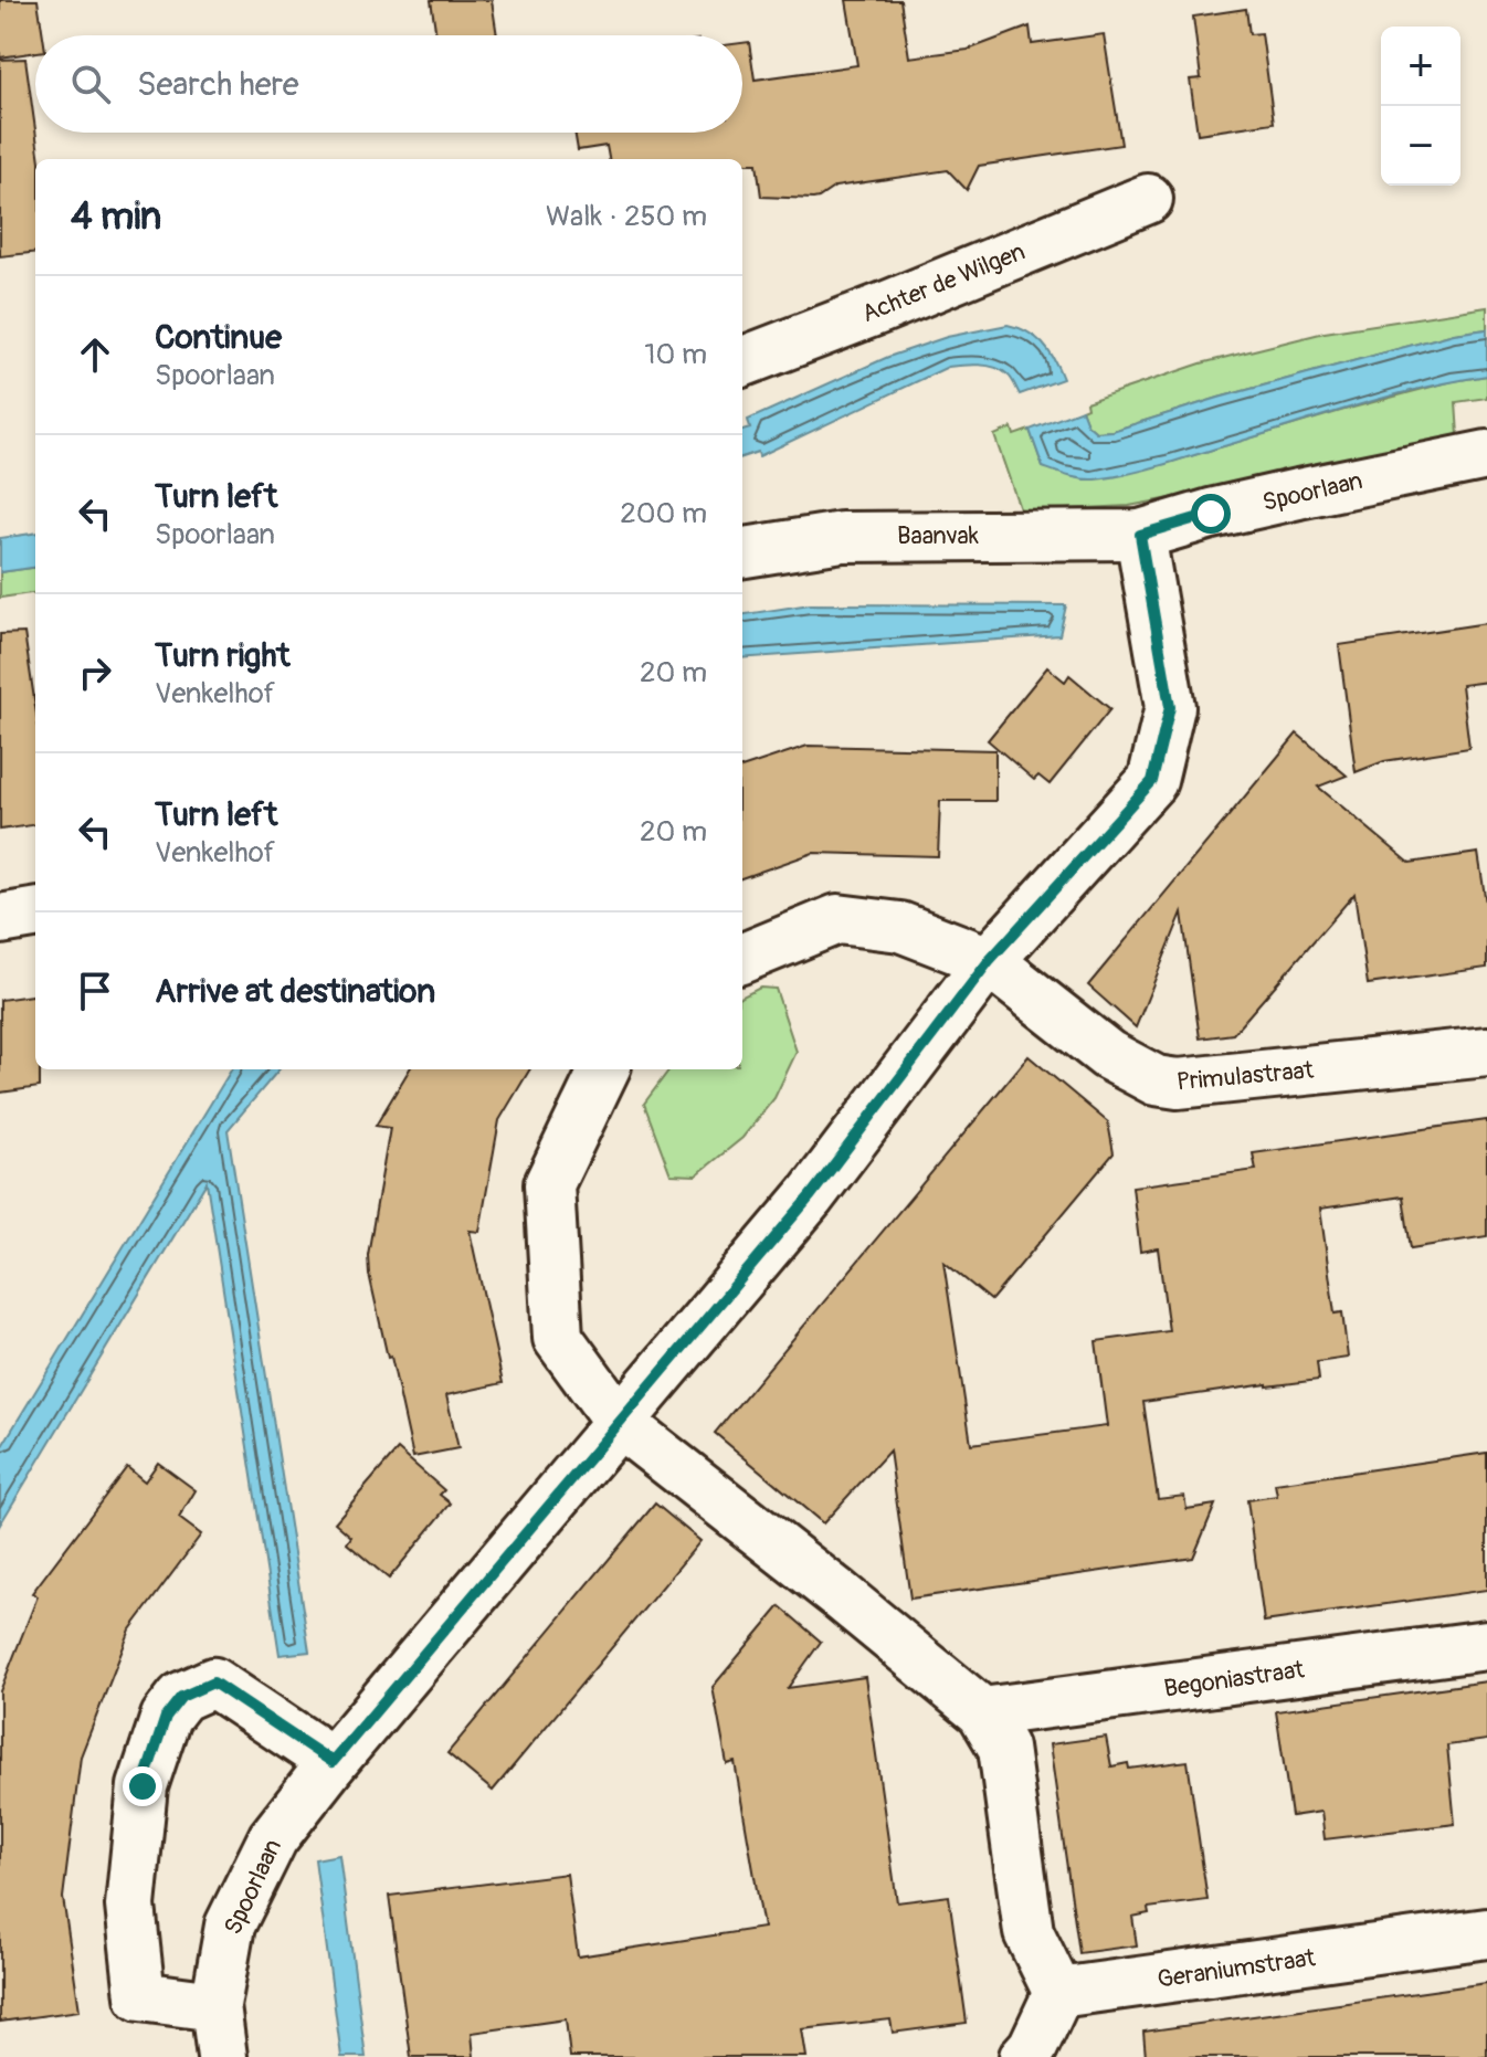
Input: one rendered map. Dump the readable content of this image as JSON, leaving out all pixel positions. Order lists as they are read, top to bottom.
{
  "streets": {
    "street": [
      "Achter de Wilgen",
      "Spoorlaan",
      "Baanvak",
      "Primulastraat",
      "Begoniastraat",
      "Geraniumstraat"
    ]
  },
  "crossings": [
    ["Spoorlaan", "Baanvak"],
    ["Spoorlaan", "Primulastraat"]
  ],
  "page": {
    "map_buttons": ["+", "−"],
    "search": "Search here",
    "heading": ["4 min", "Walk · 250 m"],
    "list": [
      ["Continue", "Spoorlaan", "10 m"],
      ["Turn left", "Spoorlaan", "200 m"],
      ["Turn right", "Venkelhof", "20 m"],
      ["Turn left", "Venkelhof", "20 m"],
      "Arrive at destination"
    ]
  }
}
